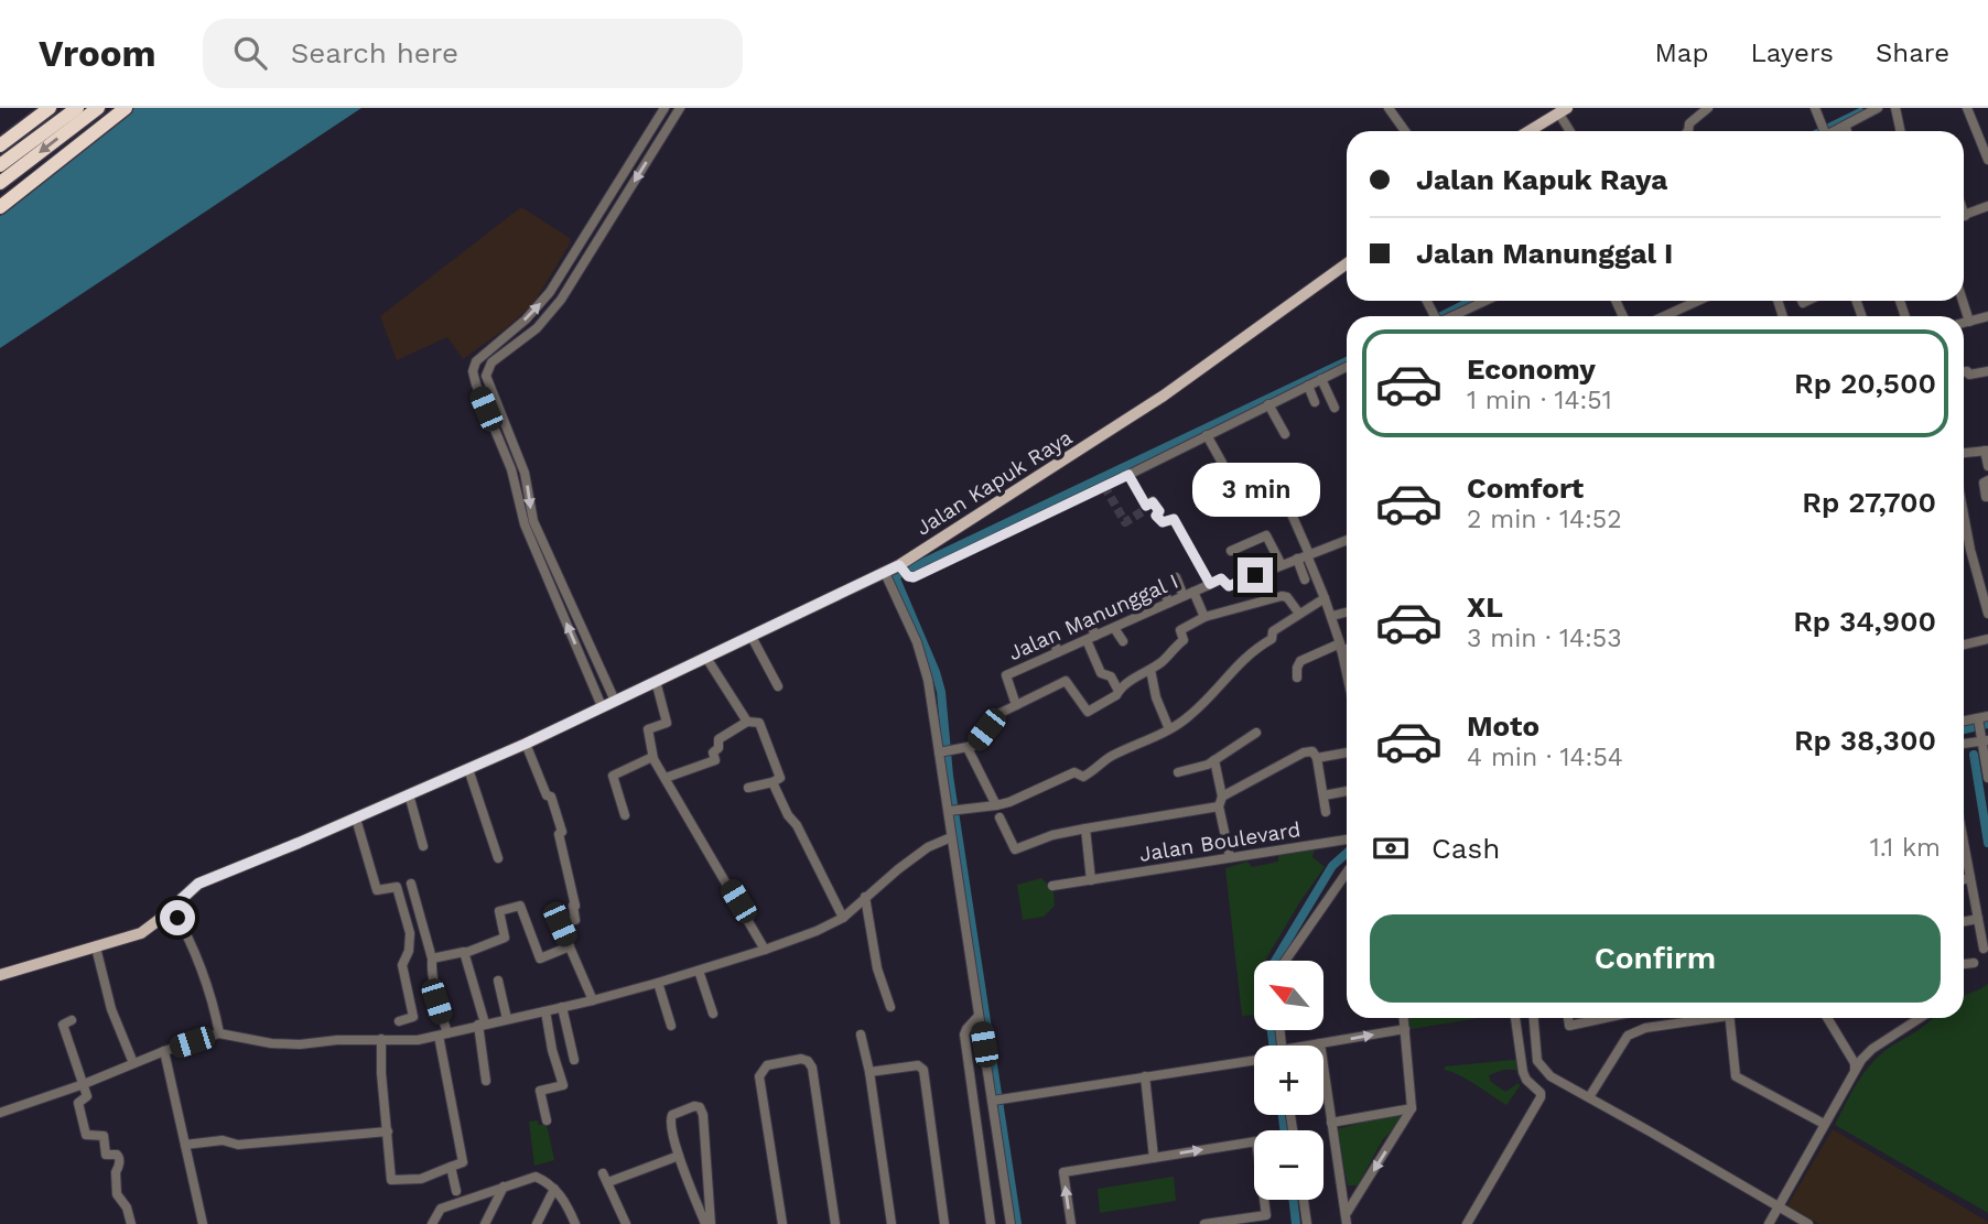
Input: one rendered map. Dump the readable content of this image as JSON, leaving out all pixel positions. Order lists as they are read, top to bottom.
{
  "streets": {
    "main road": ["Jalan Kapuk Raya"],
    "street": ["Jalan Manunggal I", "Jalan Boulevard"]
  },
  "north": "top left",
  "page": {
    "header": "Vroom",
    "search": "Search here",
    "nav": ["Map", "Layers", "Share"],
    "banner": ["Jalan Kapuk Raya", "Jalan Manunggal I"],
    "list": [
      {
        "name": "Economy",
        "note": "1 min · 14:51",
        "value": "Rp 20,500"
      },
      {
        "name": "Comfort",
        "note": "2 min · 14:52",
        "value": "Rp 27,700"
      },
      {
        "name": "XL",
        "note": "3 min · 14:53",
        "value": "Rp 34,900"
      },
      {
        "name": "Moto",
        "note": "4 min · 14:54",
        "value": "Rp 38,300"
      }
    ],
    "bubble": "3 min",
    "pay": ["Cash", "1.1 km"],
    "buttons": "Confirm",
    "map_buttons": ["+", "−"]
  }
}
